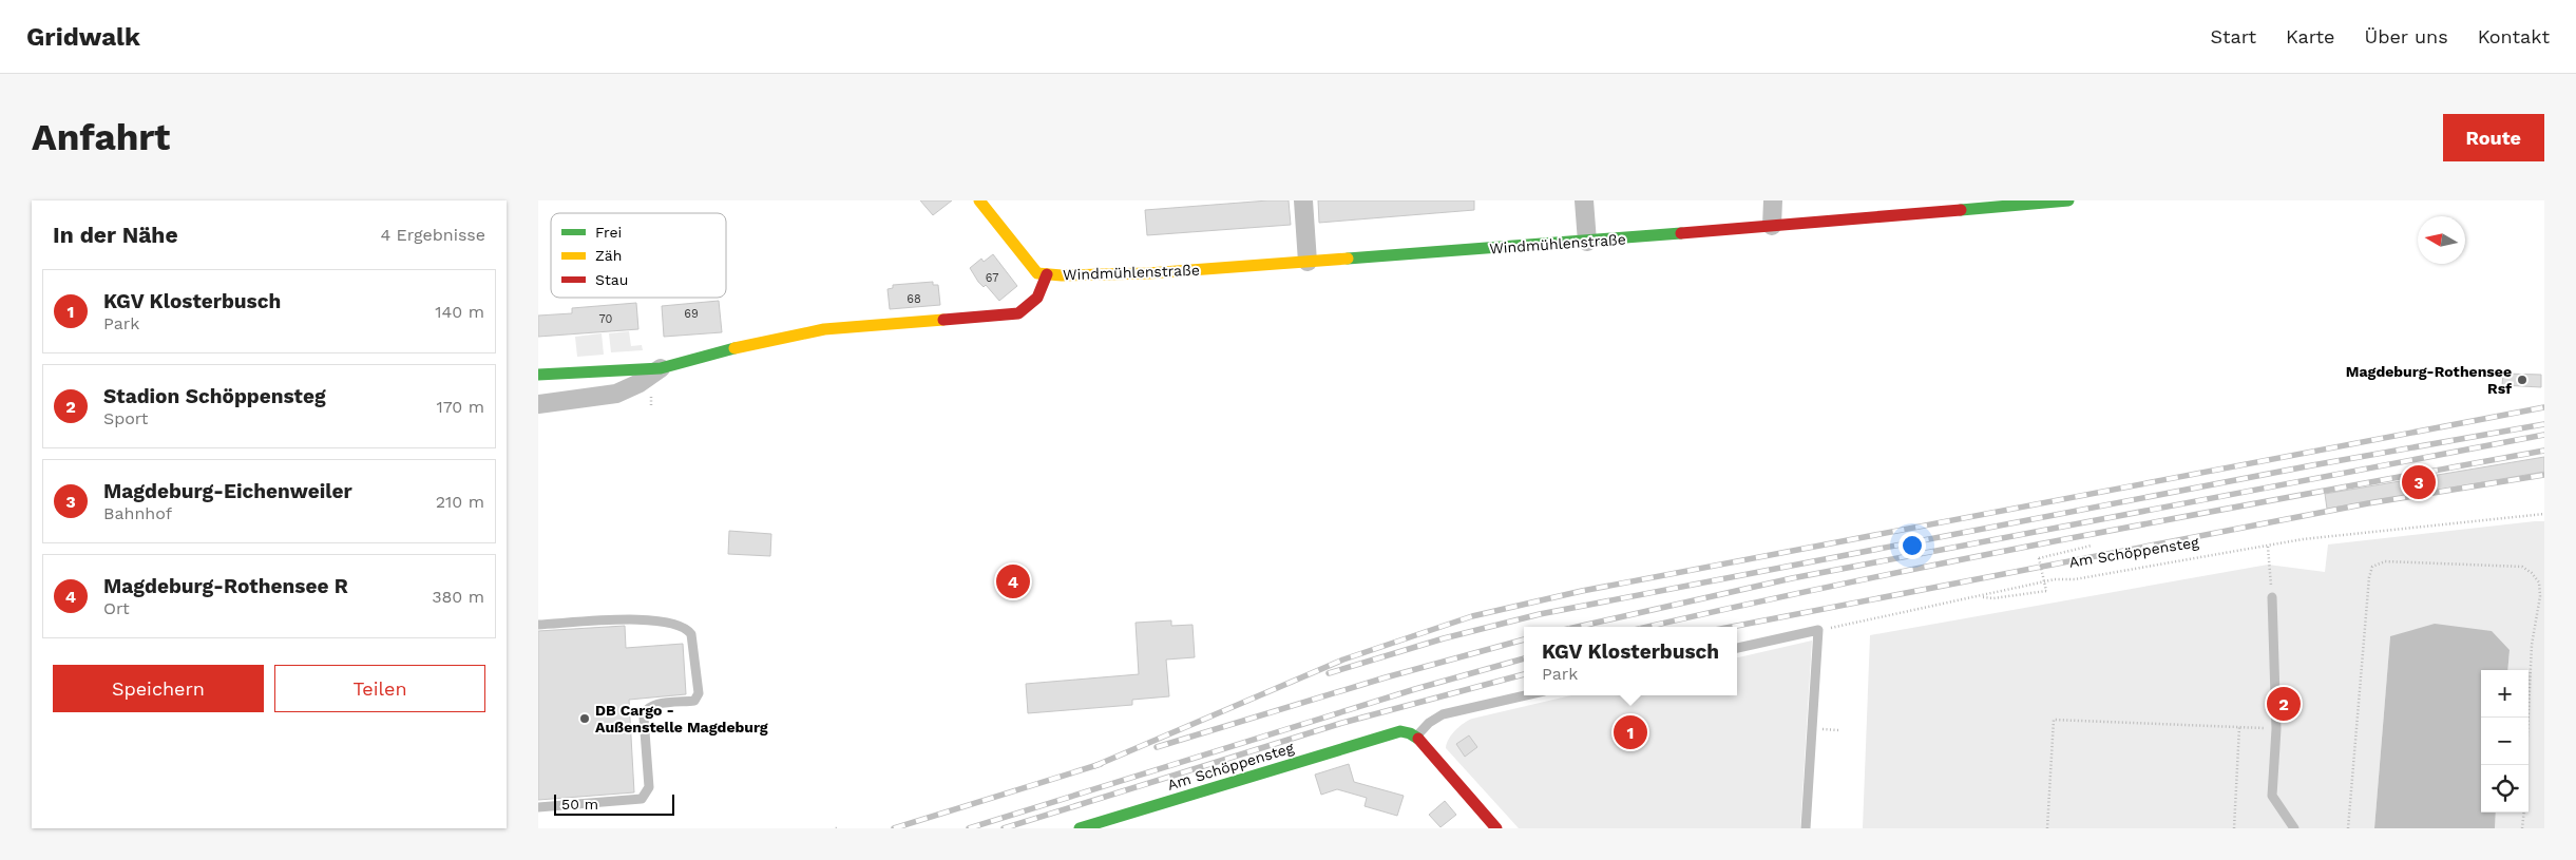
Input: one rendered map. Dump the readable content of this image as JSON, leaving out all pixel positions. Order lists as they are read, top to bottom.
{
  "streets": {
    "street": ["Windmühlenstraße", "Am Schöppensteg"]
  },
  "places": ["Magdeburg-Rothensee Rsf", "DB Cargo - Außenstelle Magdeburg"],
  "house_numbers": [
    "67",
    "68",
    "69",
    "70"
  ],
  "legend": ["Frei", "Zäh", "Stau"],
  "scale_bar": "50 m",
  "north": "left",
  "page": {
    "header": "Gridwalk",
    "nav": [
      "Start",
      "Karte",
      "Über uns",
      "Kontakt"
    ],
    "buttons": [
      "Route",
      ["Speichern", "Teilen"]
    ],
    "title": "Anfahrt",
    "heading": ["In der Nähe", "4 Ergebnisse"],
    "list": [
      {
        "mark": "1",
        "name": "KGV Klosterbusch",
        "note": "Park",
        "value": "140 m"
      },
      {
        "mark": "2",
        "name": "Stadion Schöppensteg",
        "note": "Sport",
        "value": "170 m"
      },
      {
        "mark": "3",
        "name": "Magdeburg-Eichenweiler",
        "note": "Bahnhof",
        "value": "210 m"
      },
      {
        "mark": "4",
        "name": "Magdeburg-Rothensee R",
        "note": "Ort",
        "value": "380 m"
      }
    ],
    "pins": [
      "3",
      "4",
      "2",
      "1"
    ],
    "popup": ["KGV Klosterbusch", "Park"],
    "map_buttons": ["+", "−"],
    "scale": "50 m"
  }
}
